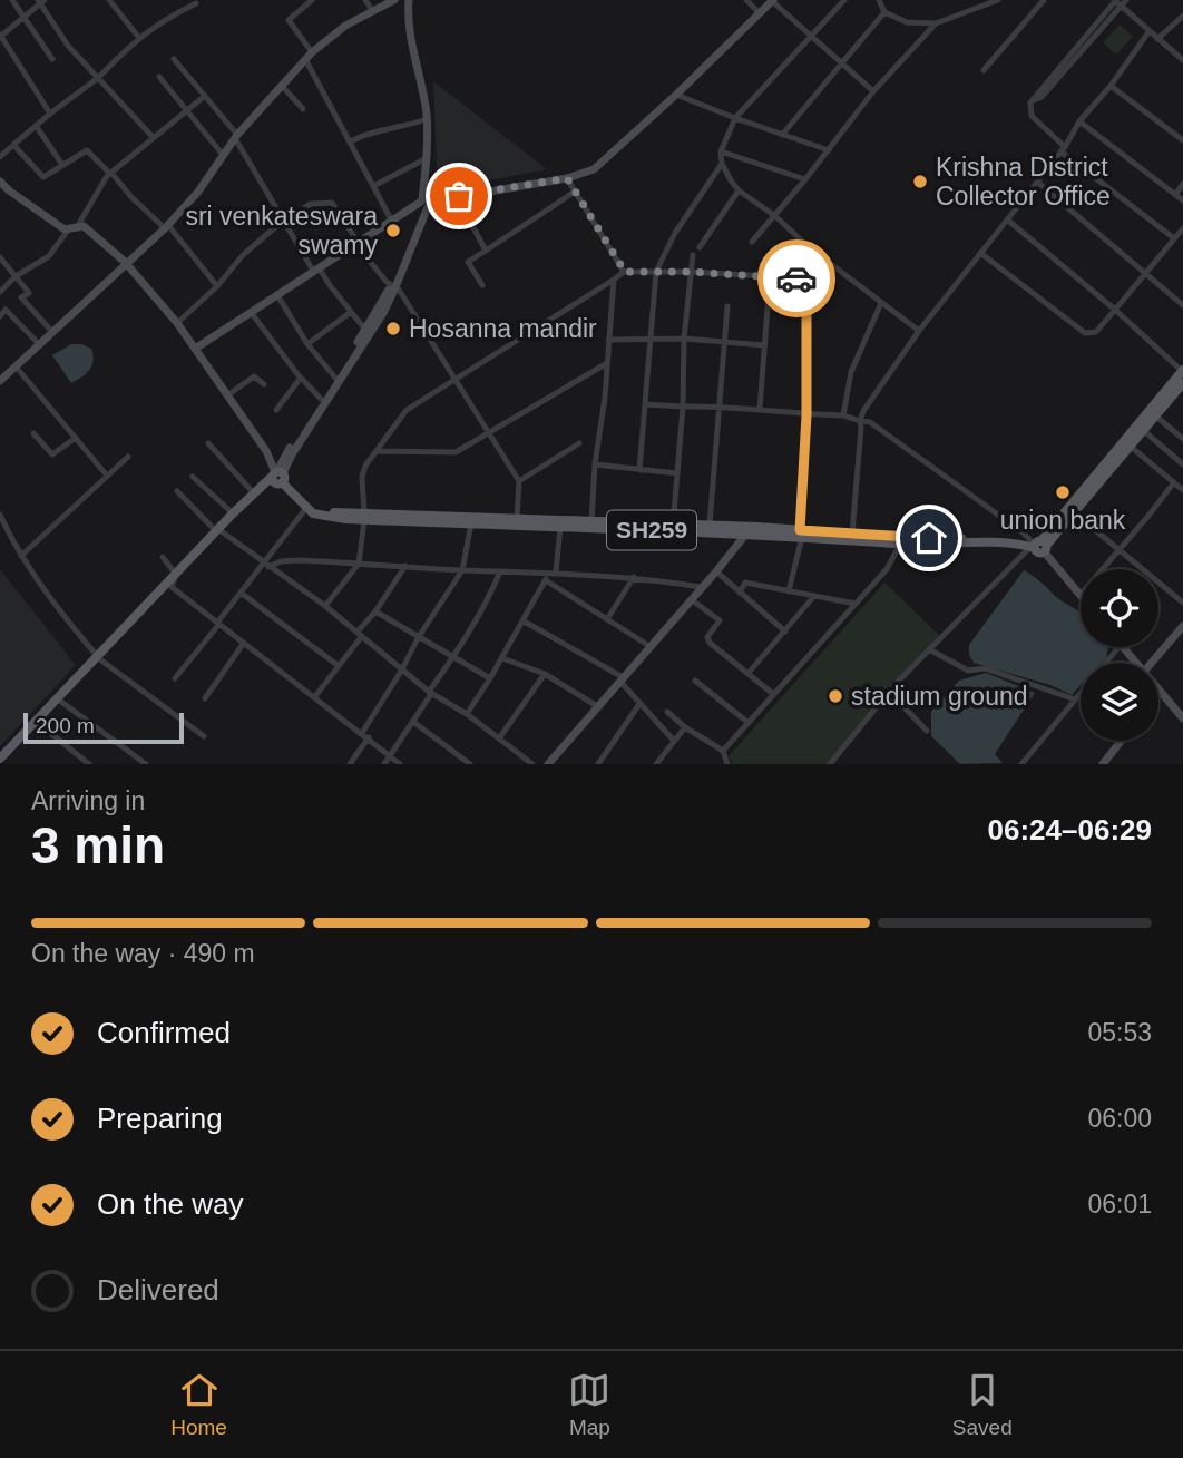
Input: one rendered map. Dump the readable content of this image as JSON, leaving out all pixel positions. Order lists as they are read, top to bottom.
{
  "streets": {
    "main road": ["SH259"]
  },
  "places": [
    "Krishna District Collector Office",
    "sri venkateswara swamy",
    "Hosanna mandir",
    "union bank",
    "stadium ground"
  ],
  "scale_bar": "200 m",
  "page": {
    "scale": "200 m",
    "heading": ["3 min", "Arriving in", "06:24–06:29"],
    "bar": "On the way · 490 m",
    "list": [
      ["Confirmed", "05:53"],
      ["Preparing", "06:00"],
      ["On the way", "06:01"],
      "Delivered"
    ],
    "tabs": ["Home", "Map", "Saved"]
  }
}
